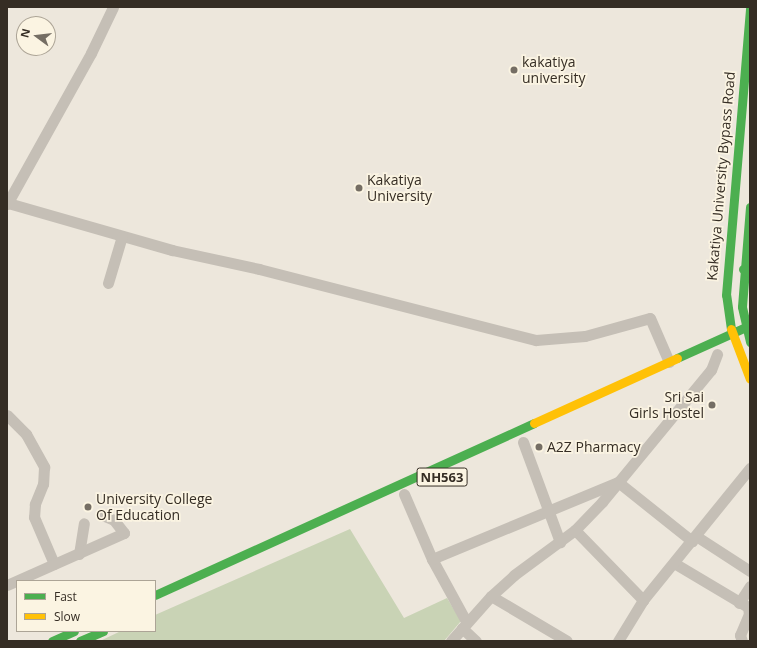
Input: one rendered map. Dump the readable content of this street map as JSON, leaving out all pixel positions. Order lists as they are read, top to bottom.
{
  "streets": {
    "main road": ["Kakatiya University Bypass Road", "NH563"]
  },
  "crossings": [
    ["Kakatiya University Bypass Road", "NH563"]
  ],
  "places": [
    "kakatiya university",
    "Kakatiya University",
    "Sri Sai Girls Hostel",
    "A2Z Pharmacy",
    "University College Of Education"
  ],
  "legend": ["Fast", "Slow"],
  "north": "left"
}
